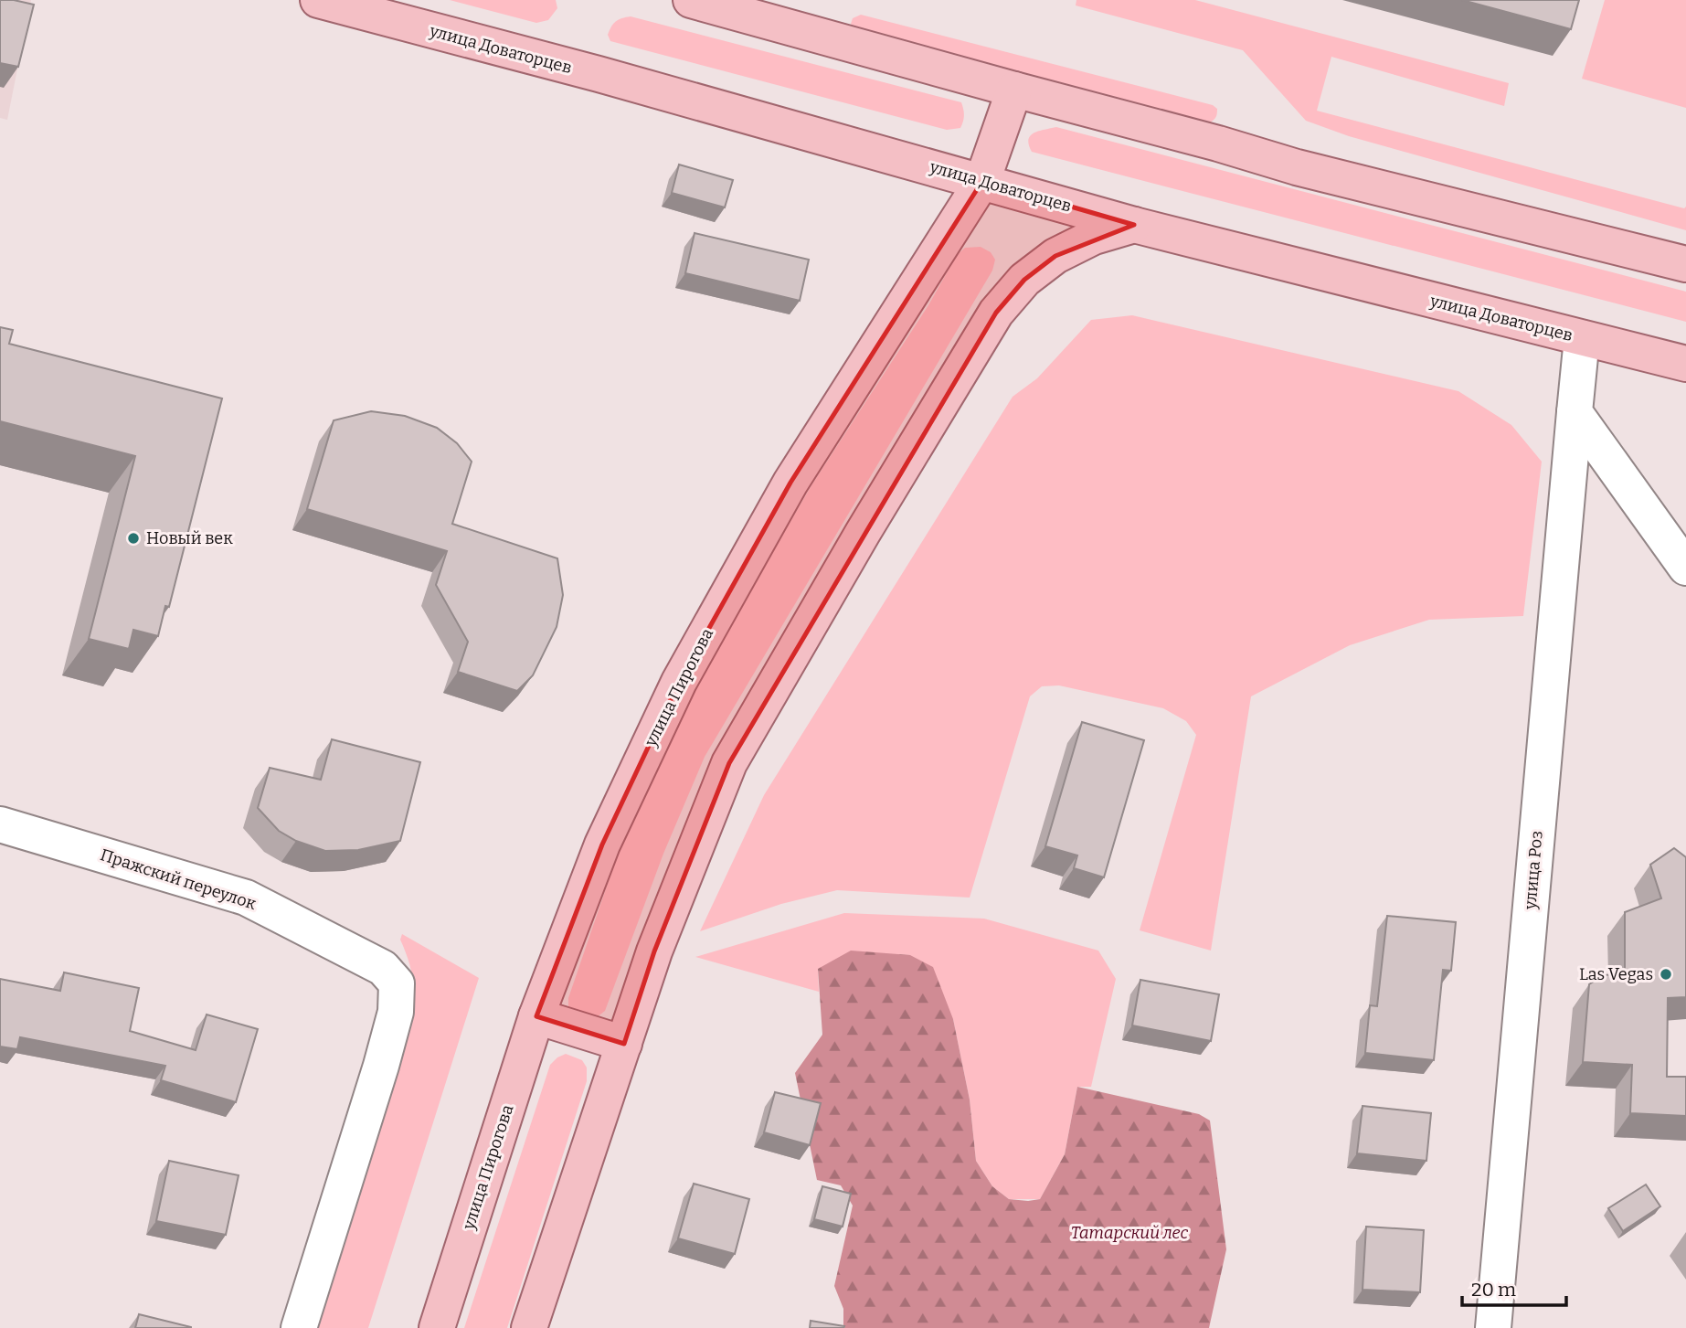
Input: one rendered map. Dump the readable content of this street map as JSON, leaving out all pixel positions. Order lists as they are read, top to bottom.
{
  "streets": {
    "main road": ["улица Доваторцев", "улица Пирогова"],
    "street": ["улица Роз", "Пражский переулок"]
  },
  "crossings": [
    ["улица Доваторцев", "улица Пирогова"],
    ["улица Доваторцев", "улица Роз"]
  ],
  "parks": ["Татарский лес"],
  "places": ["Новый век", "Las Vegas"],
  "scale_bar": "20 m"
}
